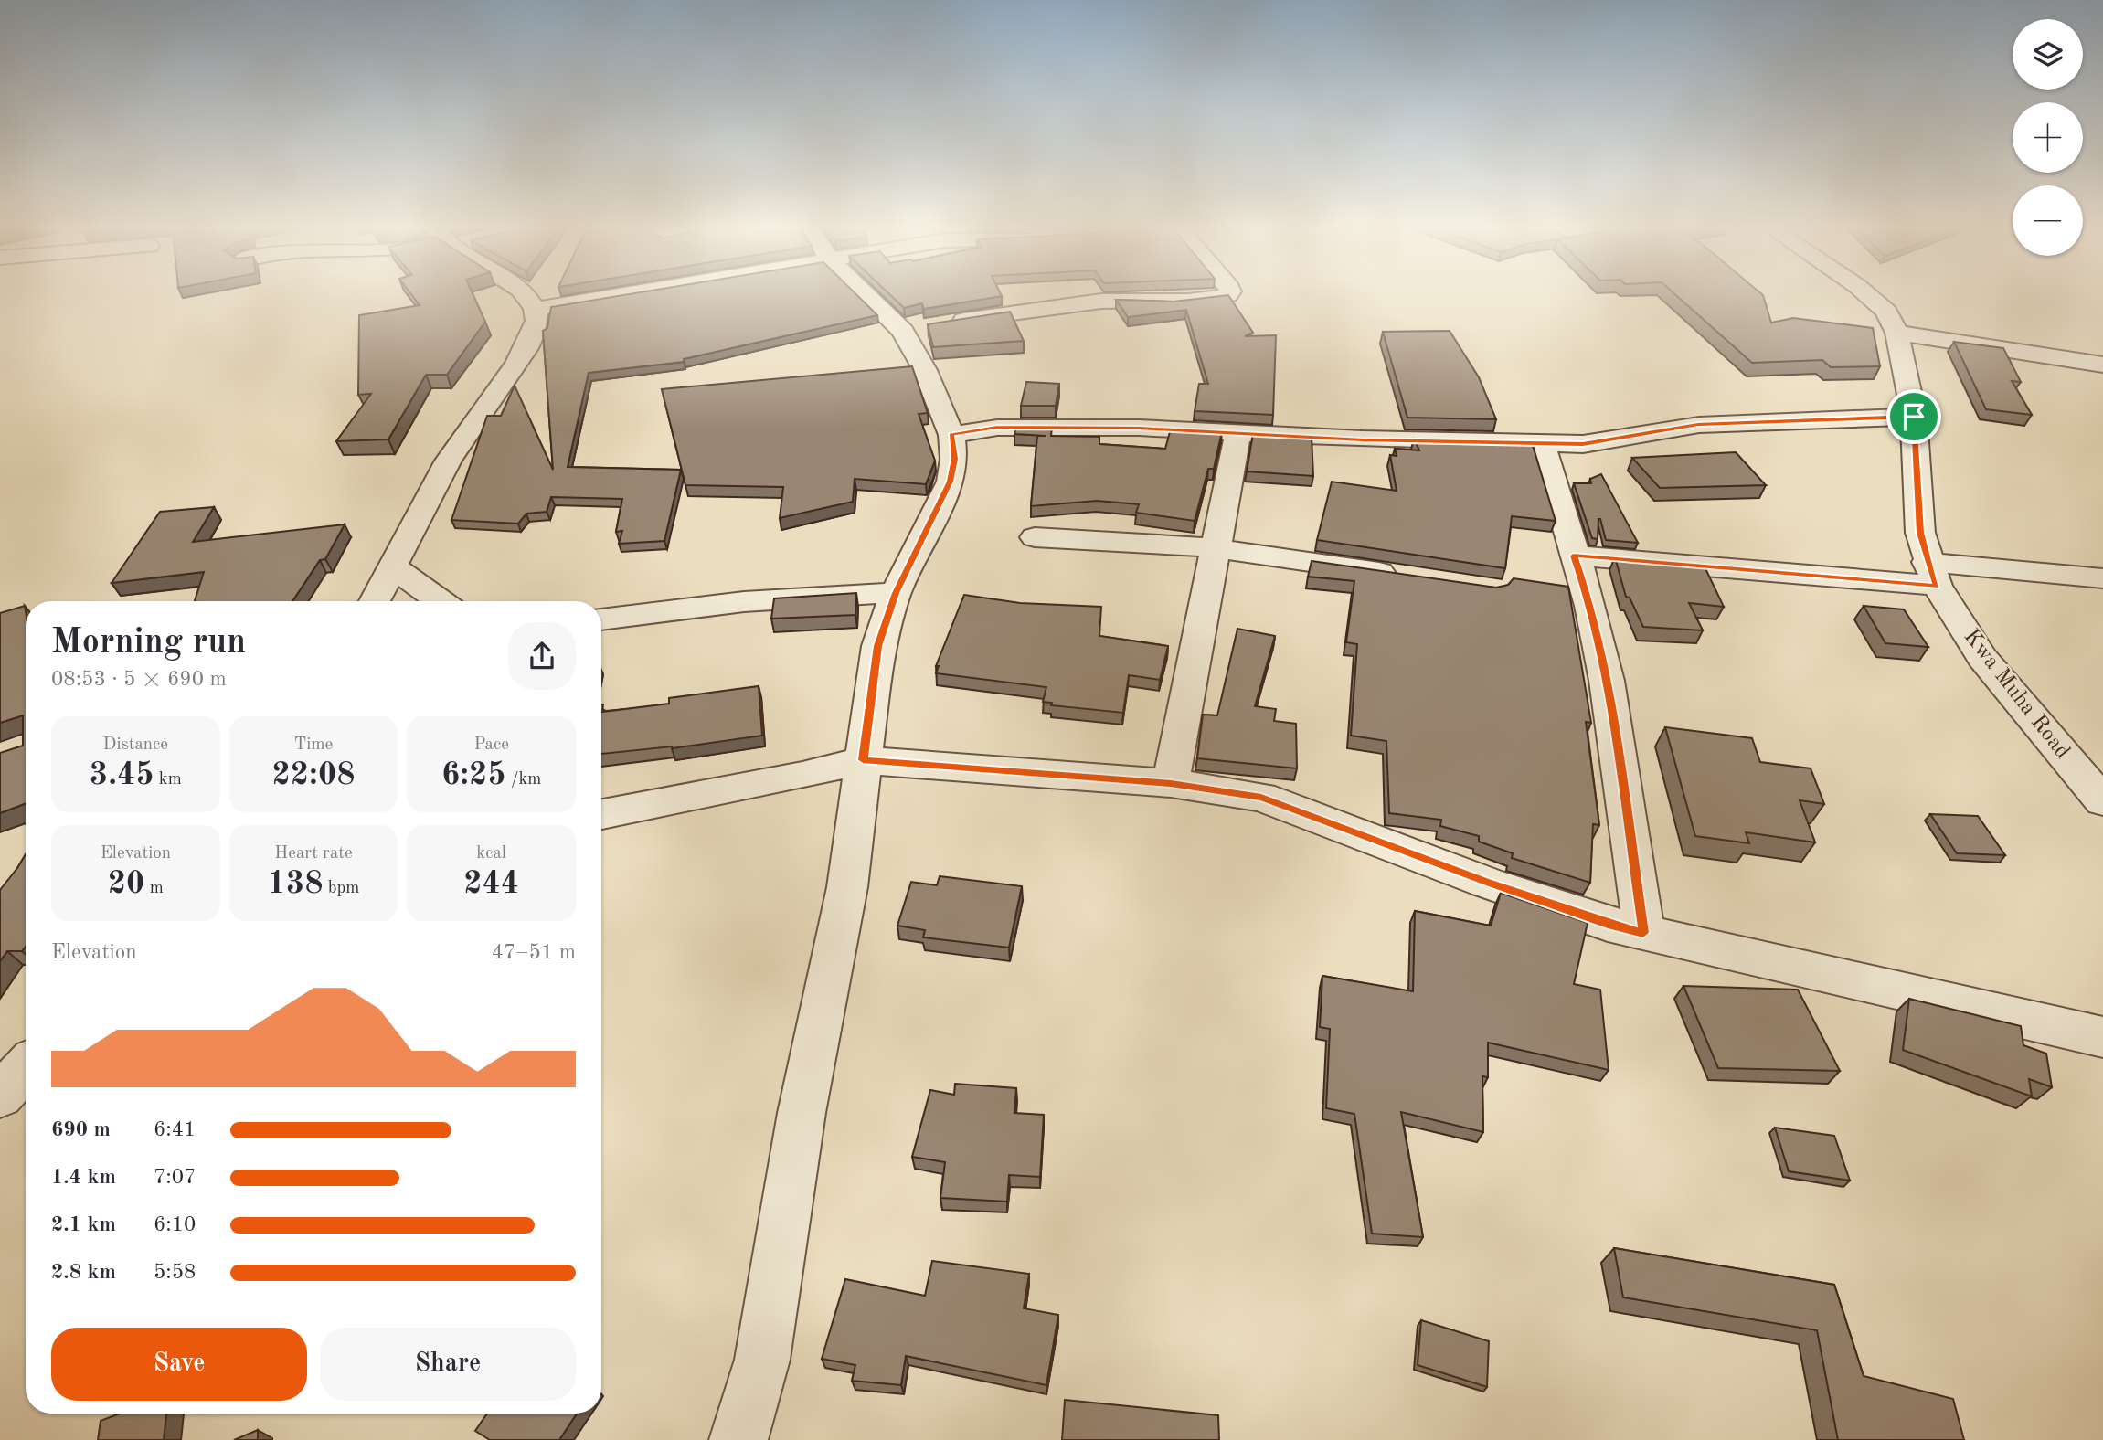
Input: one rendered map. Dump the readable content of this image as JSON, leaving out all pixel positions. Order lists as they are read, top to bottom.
{
  "streets": {
    "street": ["Kwa Muha Road"]
  },
  "page": {
    "map_buttons": ["+", "−"],
    "heading": ["Morning run", "08:53 · 5 × 690 m"],
    "stats": [
      ["Distance", "3.45 km"],
      ["Time", "22:08"],
      ["Pace", "6:25 /km"],
      ["Elevation", "20 m"],
      ["Heart rate", "138 bpm"],
      ["kcal", "244"]
    ],
    "chart": ["Elevation", "47–51 m"],
    "list": [
      {
        "name": "690 m",
        "note": "6:41"
      },
      {
        "name": "1.4 km",
        "note": "7:07"
      },
      {
        "name": "2.1 km",
        "note": "6:10"
      },
      {
        "name": "2.8 km",
        "note": "5:58"
      }
    ],
    "buttons": ["Save", "Share"]
  }
}
